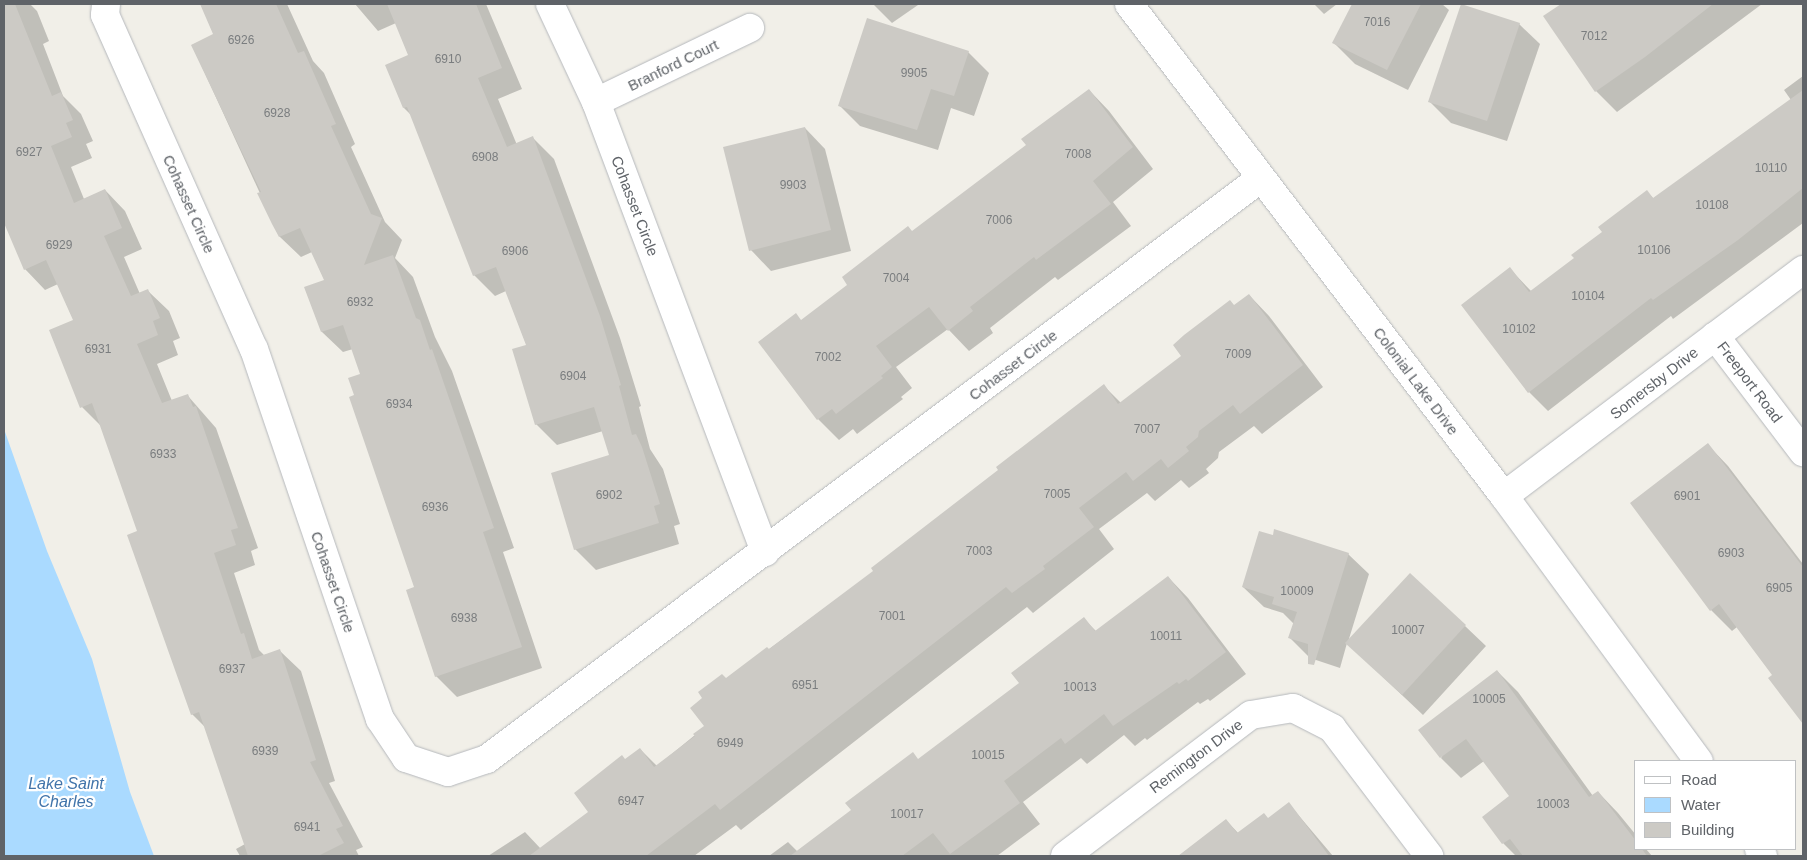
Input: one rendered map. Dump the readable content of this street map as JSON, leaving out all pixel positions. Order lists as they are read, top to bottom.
{
  "streets": {
    "street": [
      "Branford Court",
      "Cohasset Circle",
      "Colonial Lake Drive",
      "Freeport Road",
      "Somersby Drive",
      "Remington Drive"
    ]
  },
  "crossings": [
    ["Branford Court", "Cohasset Circle"],
    ["Cohasset Circle", "Colonial Lake Drive"],
    ["Colonial Lake Drive", "Somersby Drive"],
    ["Freeport Road", "Somersby Drive"]
  ],
  "water": ["Lake Saint Charles"],
  "house_numbers": [
    "7016",
    "7012",
    "6926",
    "6910",
    "9905",
    "6928",
    "6927",
    "7008",
    "6908",
    "10110",
    "9903",
    "10108",
    "7006",
    "6929",
    "10106",
    "6906",
    "7004",
    "10104",
    "6932",
    "10102",
    "6931",
    "7009",
    "7002",
    "6904",
    "6934",
    "7007",
    "6933",
    "7005",
    "6902",
    "6901",
    "6936",
    "7003",
    "6903",
    "6905",
    "10009",
    "7001",
    "6938",
    "10007",
    "10011",
    "6937",
    "6951",
    "10013",
    "10005",
    "6949",
    "6939",
    "10015",
    "6947",
    "10003",
    "10017",
    "6941"
  ],
  "legend": ["Road", "Water", "Building"]
}
